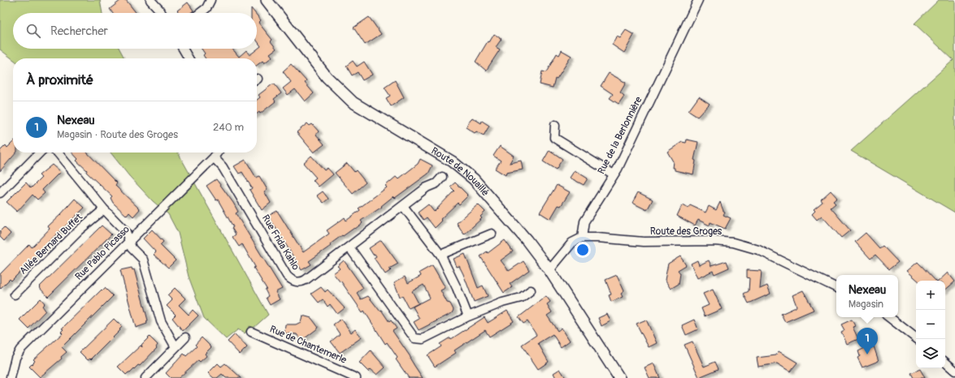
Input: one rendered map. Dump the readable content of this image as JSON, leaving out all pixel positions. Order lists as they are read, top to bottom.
{
  "streets": {
    "street": [
      "Rue de la Berlonnière",
      "Route de Nouaillé",
      "Route des Groges",
      "Rue Frida Kahlo",
      "Allée Bernard Buffet",
      "Rue Pablo Picasso",
      "Rue de Chantemerle"
    ]
  },
  "crossings": [
    ["Rue de la Berlonnière", "Route des Groges"],
    ["Rue Frida Kahlo", "Rue Pablo Picasso"]
  ],
  "page": {
    "search": "Rechercher",
    "heading": "À proximité",
    "list": [
      {
        "mark": "1",
        "name": "Nexeau",
        "note": "Magasin · Route des Groges",
        "value": "240 m"
      }
    ],
    "popup": ["Nexeau", "Magasin"],
    "map_buttons": ["+", "−"],
    "pins": "1"
  }
}
